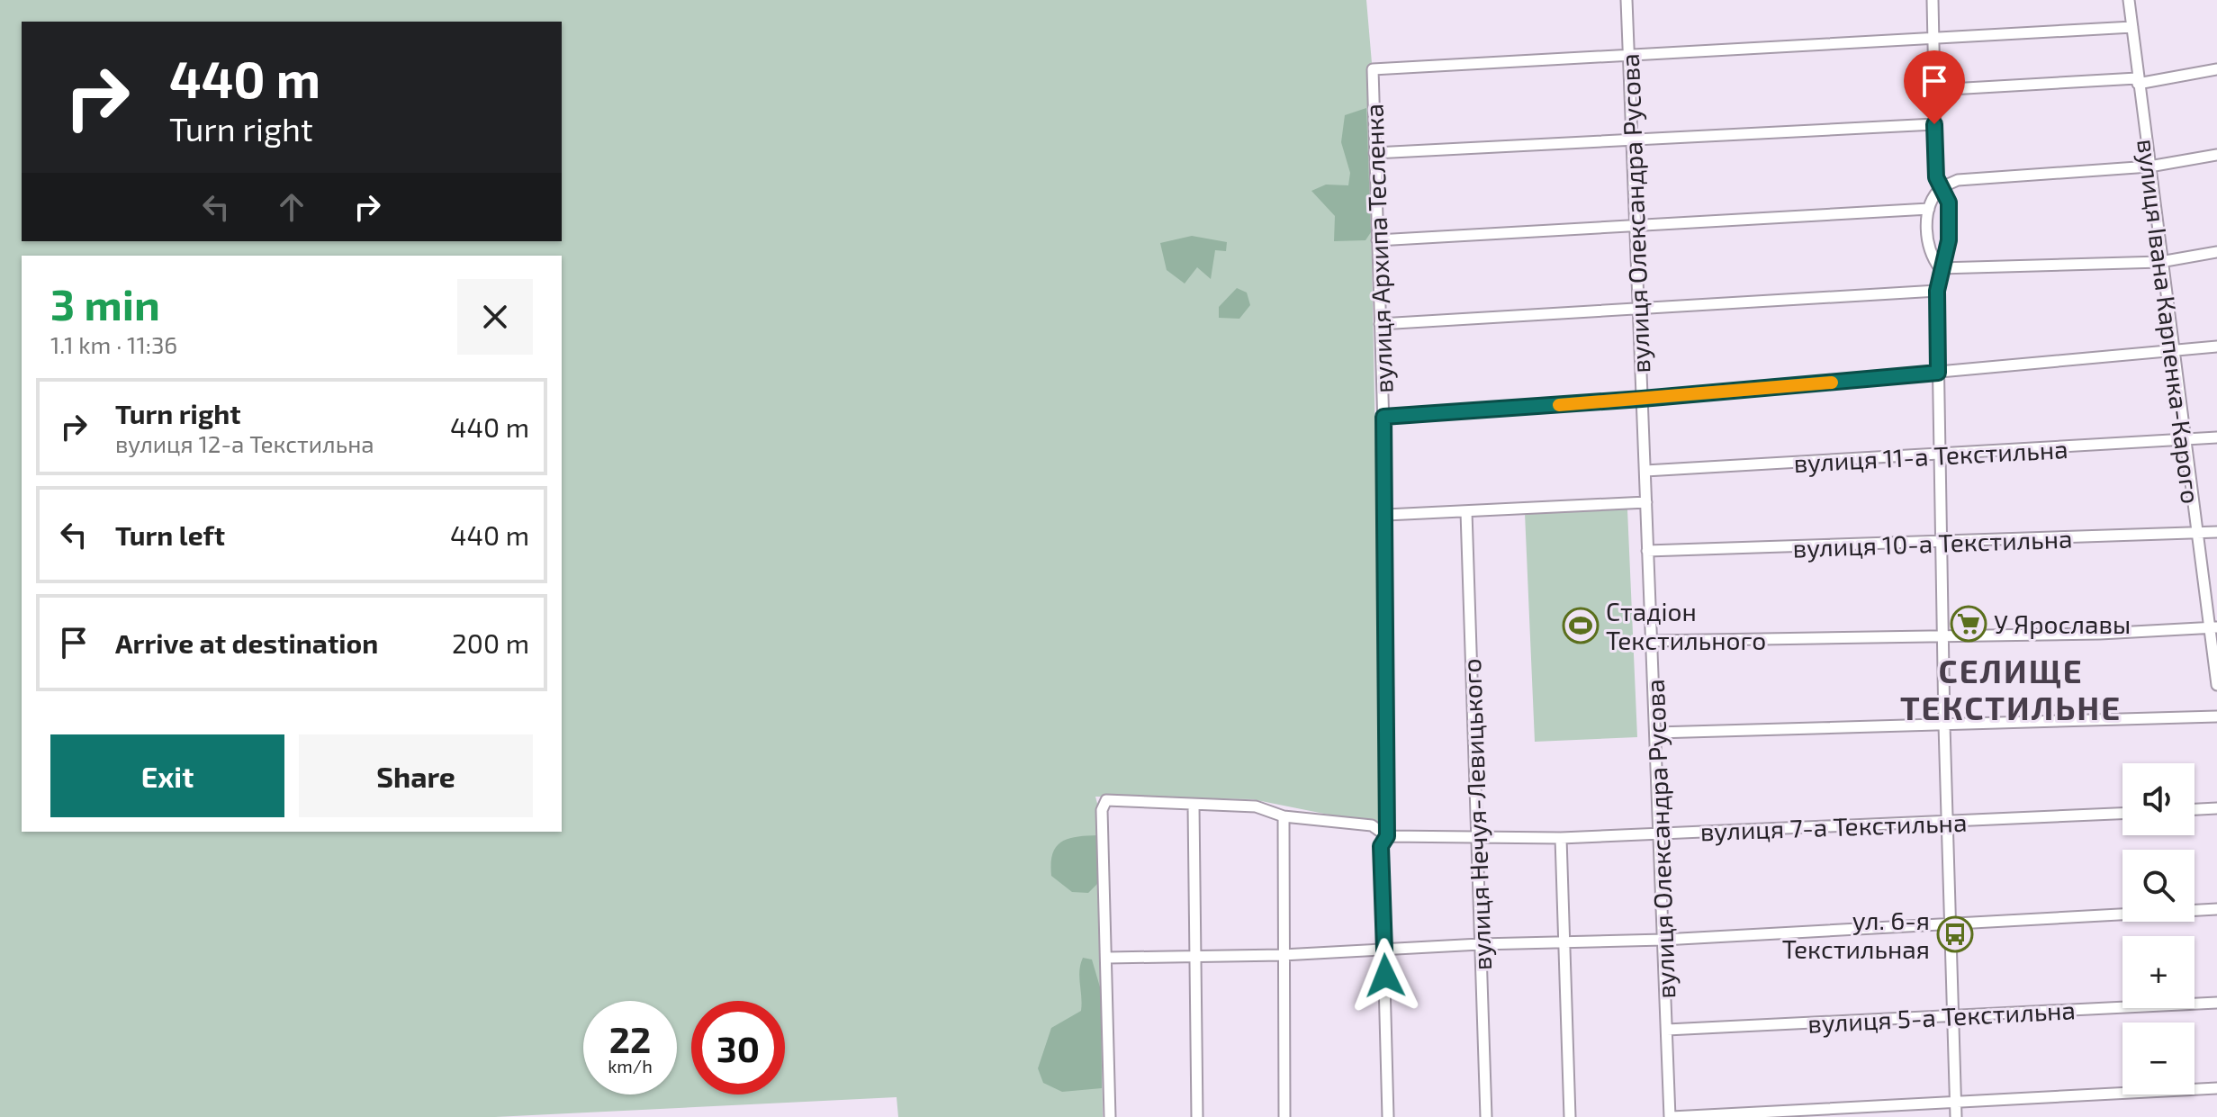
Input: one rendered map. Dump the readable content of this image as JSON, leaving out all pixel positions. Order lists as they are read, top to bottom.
{
  "streets": {
    "street": [
      "вулиця Олександра Русова",
      "вулиця Архипа Тесленка",
      "вулиця Івана Карпенка-Карого",
      "вулиця 11-а Текстильна",
      "вулиця 10-а Текстильна",
      "вулиця Нечуя-Левицького",
      "вулиця 7-а Текстильна",
      "вулиця 5-а Текстильна"
    ]
  },
  "crossings": [
    ["вулиця Олександра Русова", "вулиця Архипа Тесленка"],
    ["вулиця Олександра Русова", "вулиця 11-а Текстильна"],
    ["вулиця Олександра Русова", "вулиця 10-а Текстильна"],
    ["вулиця Олександра Русова", "вулиця 7-а Текстильна"],
    ["вулиця Олександра Русова", "вулиця 5-а Текстильна"],
    ["вулиця Архипа Тесленка", "вулиця 7-а Текстильна"],
    ["вулиця Івана Карпенка-Карого", "вулиця 11-а Текстильна"],
    ["вулиця Івана Карпенка-Карого", "вулиця 10-а Текстильна"],
    ["вулиця Нечуя-Левицького", "вулиця 7-а Текстильна"]
  ],
  "districts": ["СЕЛИЩЕ ТЕКСТИЛЬНЕ"],
  "places": {
    "supermarket": ["У Ярославы"],
    "sports": ["Стадіон Текстильного"],
    "bus stop": ["ул. 6-я Текстильная"]
  },
  "page": {
    "turn": ["440 m", "Turn right"],
    "heading": ["3 min", "1.1 km · 11:36"],
    "list": [
      {
        "name": "Turn right",
        "note": "вулиця 12-а Текстильна",
        "value": "440 m"
      },
      {
        "name": "Turn left",
        "value": "440 m"
      },
      {
        "name": "Arrive at destination",
        "value": "200 m"
      }
    ],
    "buttons": ["Exit", "Share"],
    "map_buttons": ["+", "−"],
    "speed": "22 km/h",
    "limit": "30"
  }
}
